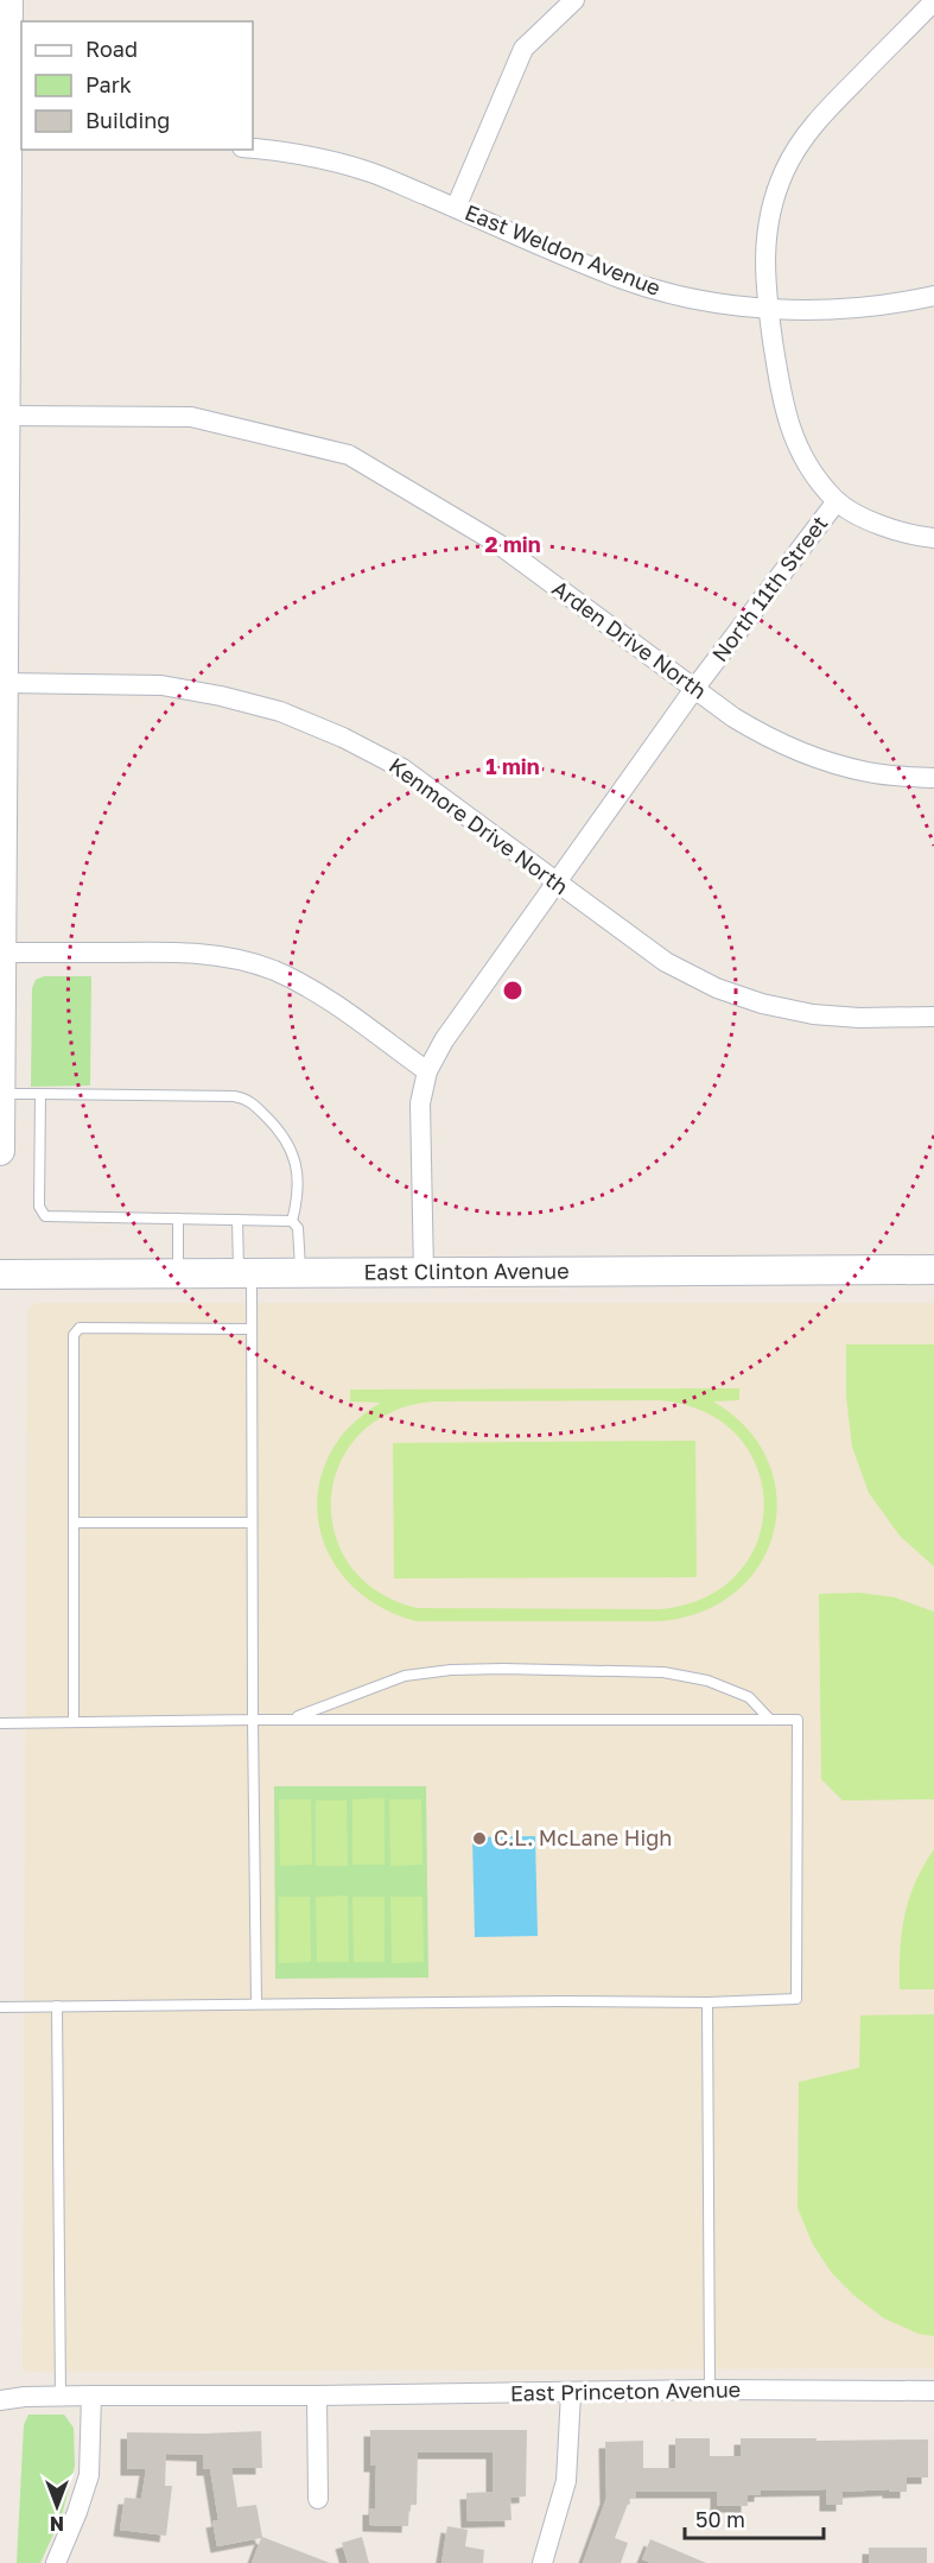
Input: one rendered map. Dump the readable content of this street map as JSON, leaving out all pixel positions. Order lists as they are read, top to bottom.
{
  "streets": {
    "main road": ["East Clinton Avenue"],
    "street": [
      "East Weldon Avenue",
      "North 11th Street",
      "Arden Drive North",
      "Kenmore Drive North",
      "East Princeton Avenue"
    ]
  },
  "crossings": [
    ["North 11th Street", "Arden Drive North"],
    ["North 11th Street", "Kenmore Drive North"],
    ["North 11th Street", "East Clinton Avenue"]
  ],
  "places": ["C.L. McLane High"],
  "legend": ["Road", "Park", "Building"],
  "scale_bar": "50 m",
  "north": "bottom",
  "rings": ["2 min", "1 min"]
}
